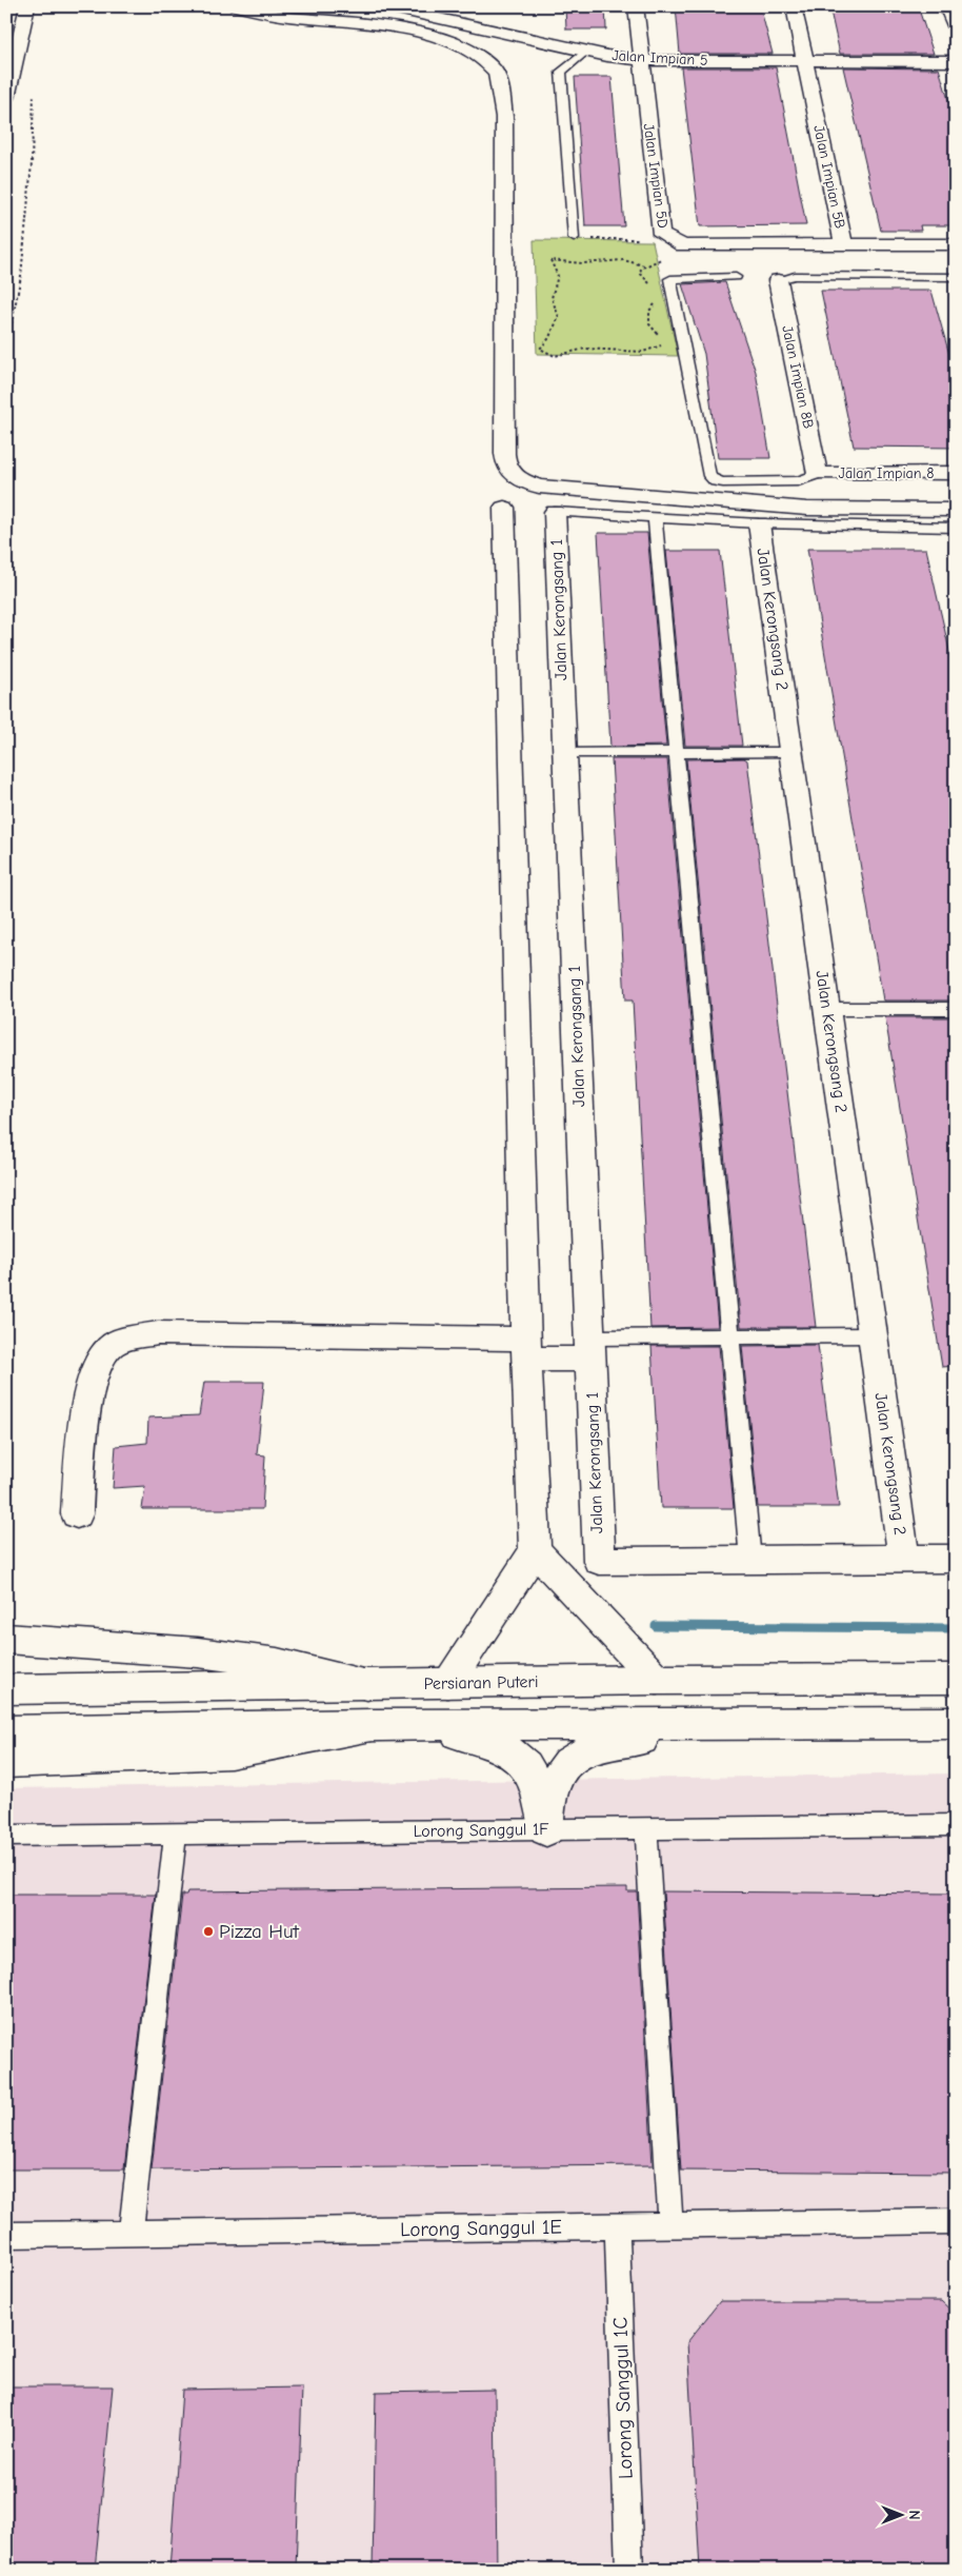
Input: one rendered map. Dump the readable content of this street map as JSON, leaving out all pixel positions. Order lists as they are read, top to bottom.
{
  "streets": {
    "main road": [
      "Jalan Impian 5",
      "Jalan Impian 5D",
      "Jalan Impian 5B",
      "Jalan Impian 8B",
      "Jalan Impian 8",
      "Jalan Kerongsang 1",
      "Jalan Kerongsang 2",
      "Persiaran Puteri"
    ],
    "lane": ["Lorong Sanggul 1F", "Lorong Sanggul 1E", "Lorong Sanggul 1C"]
  },
  "crossings": [
    ["Jalan Impian 5", "Jalan Impian 5D"],
    ["Jalan Impian 5", "Jalan Impian 5B"],
    ["Jalan Impian 5D", "Jalan Impian 5B"],
    ["Jalan Impian 8B", "Jalan Impian 8"],
    ["Lorong Sanggul 1E", "Lorong Sanggul 1C"]
  ],
  "places": ["Pizza Hut"],
  "north": "right"
}
